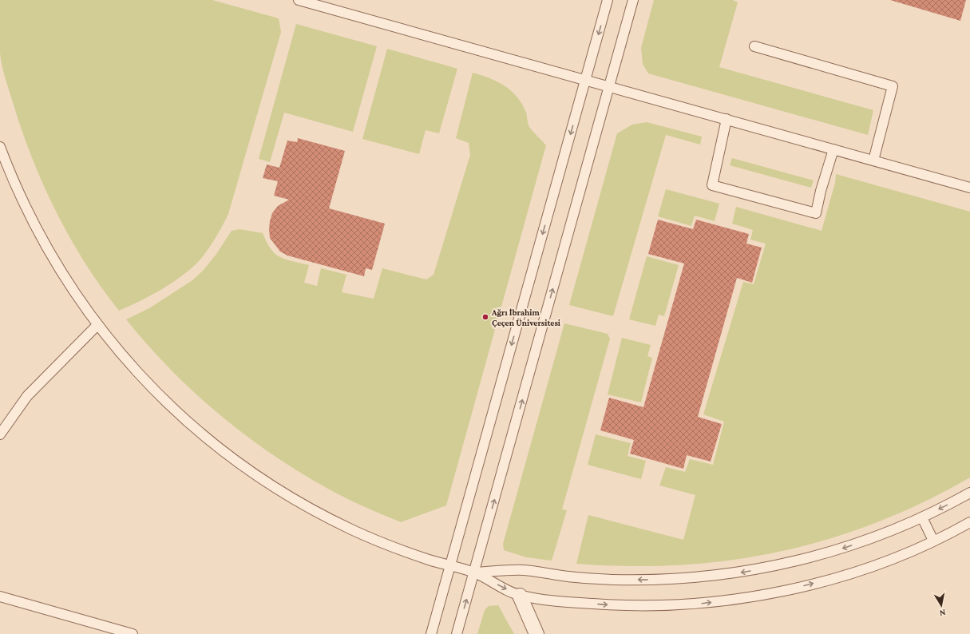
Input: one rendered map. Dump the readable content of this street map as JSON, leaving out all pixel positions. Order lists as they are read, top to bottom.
{
  "places": ["Ağrı İbrahim Çeçen Üniversitesi"],
  "north": "bottom"
}
